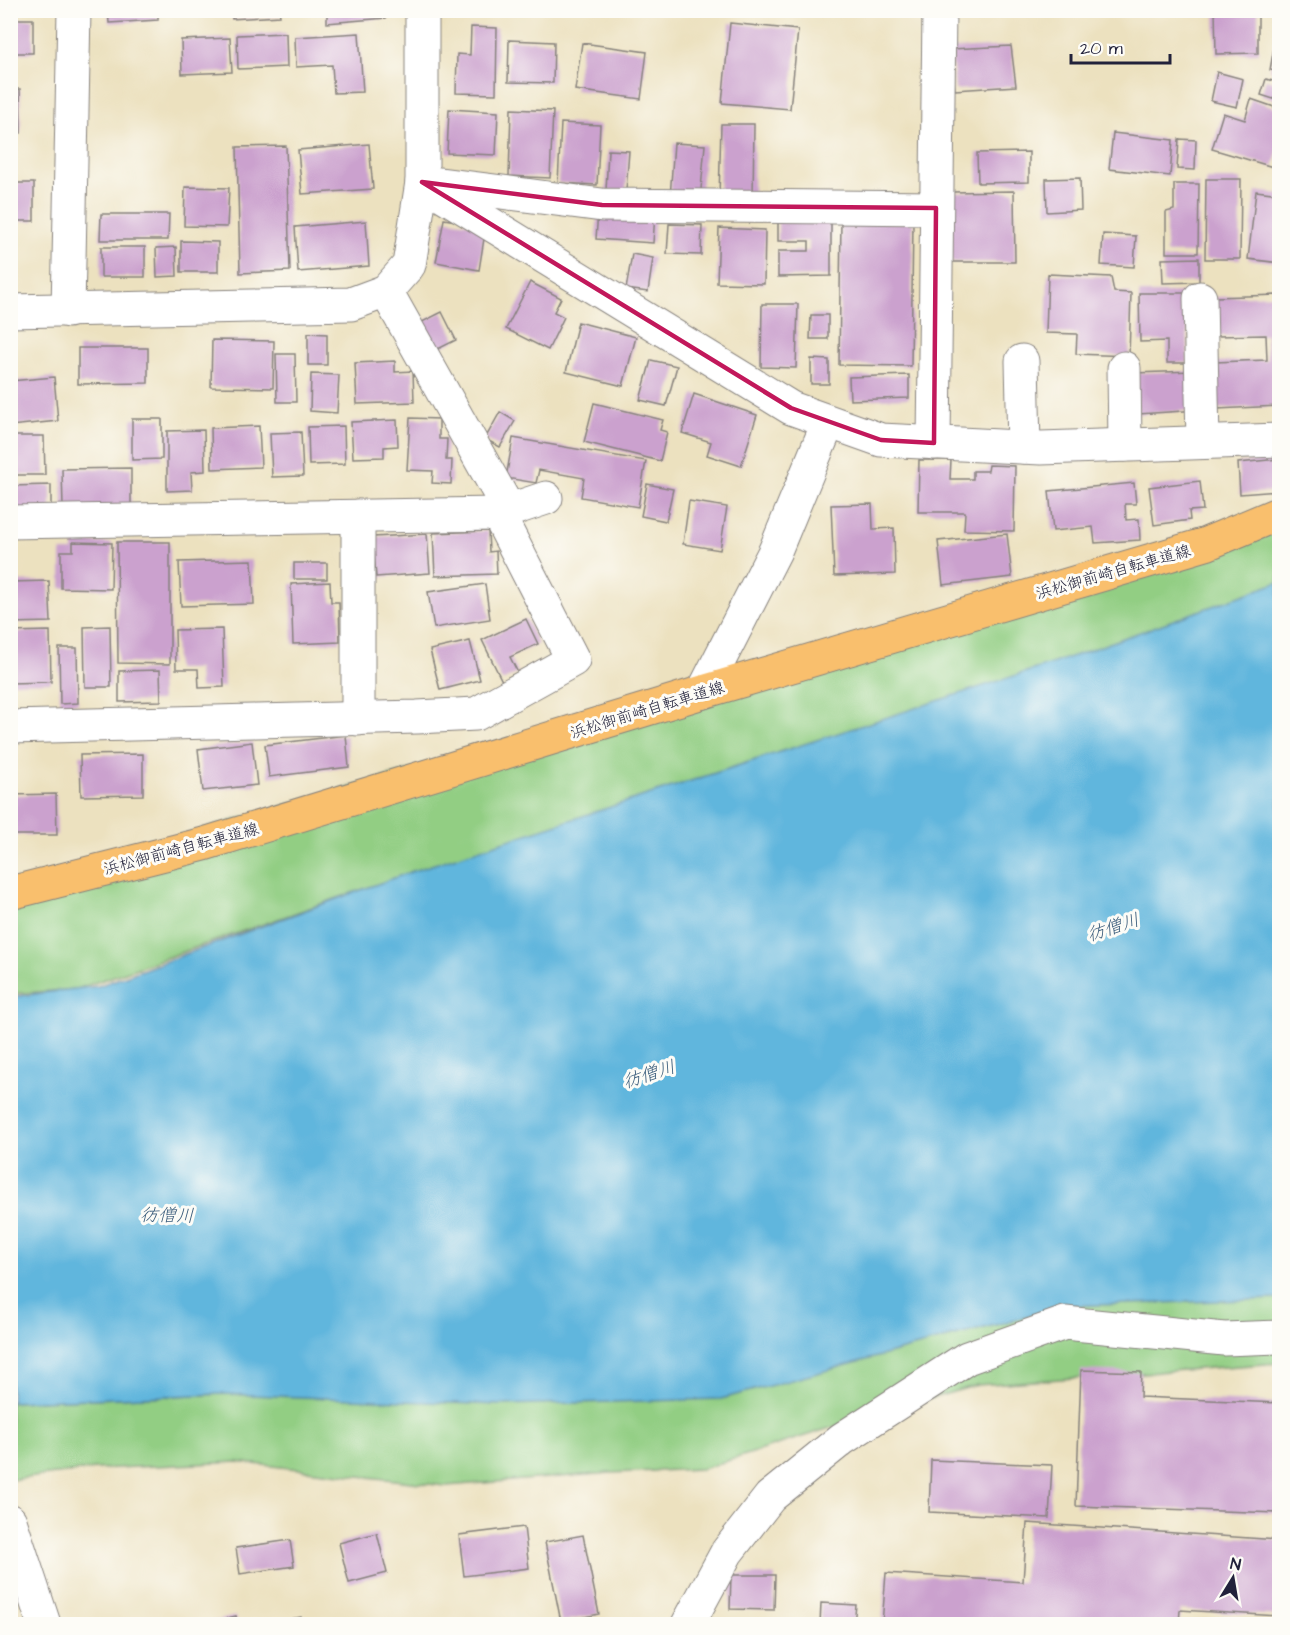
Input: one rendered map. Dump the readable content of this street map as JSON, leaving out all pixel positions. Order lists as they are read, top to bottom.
{
  "streets": {
    "main road": ["浜松御前崎自転車道線"]
  },
  "water": ["彷僧川"],
  "scale_bar": "20 m",
  "north": "top"
}
